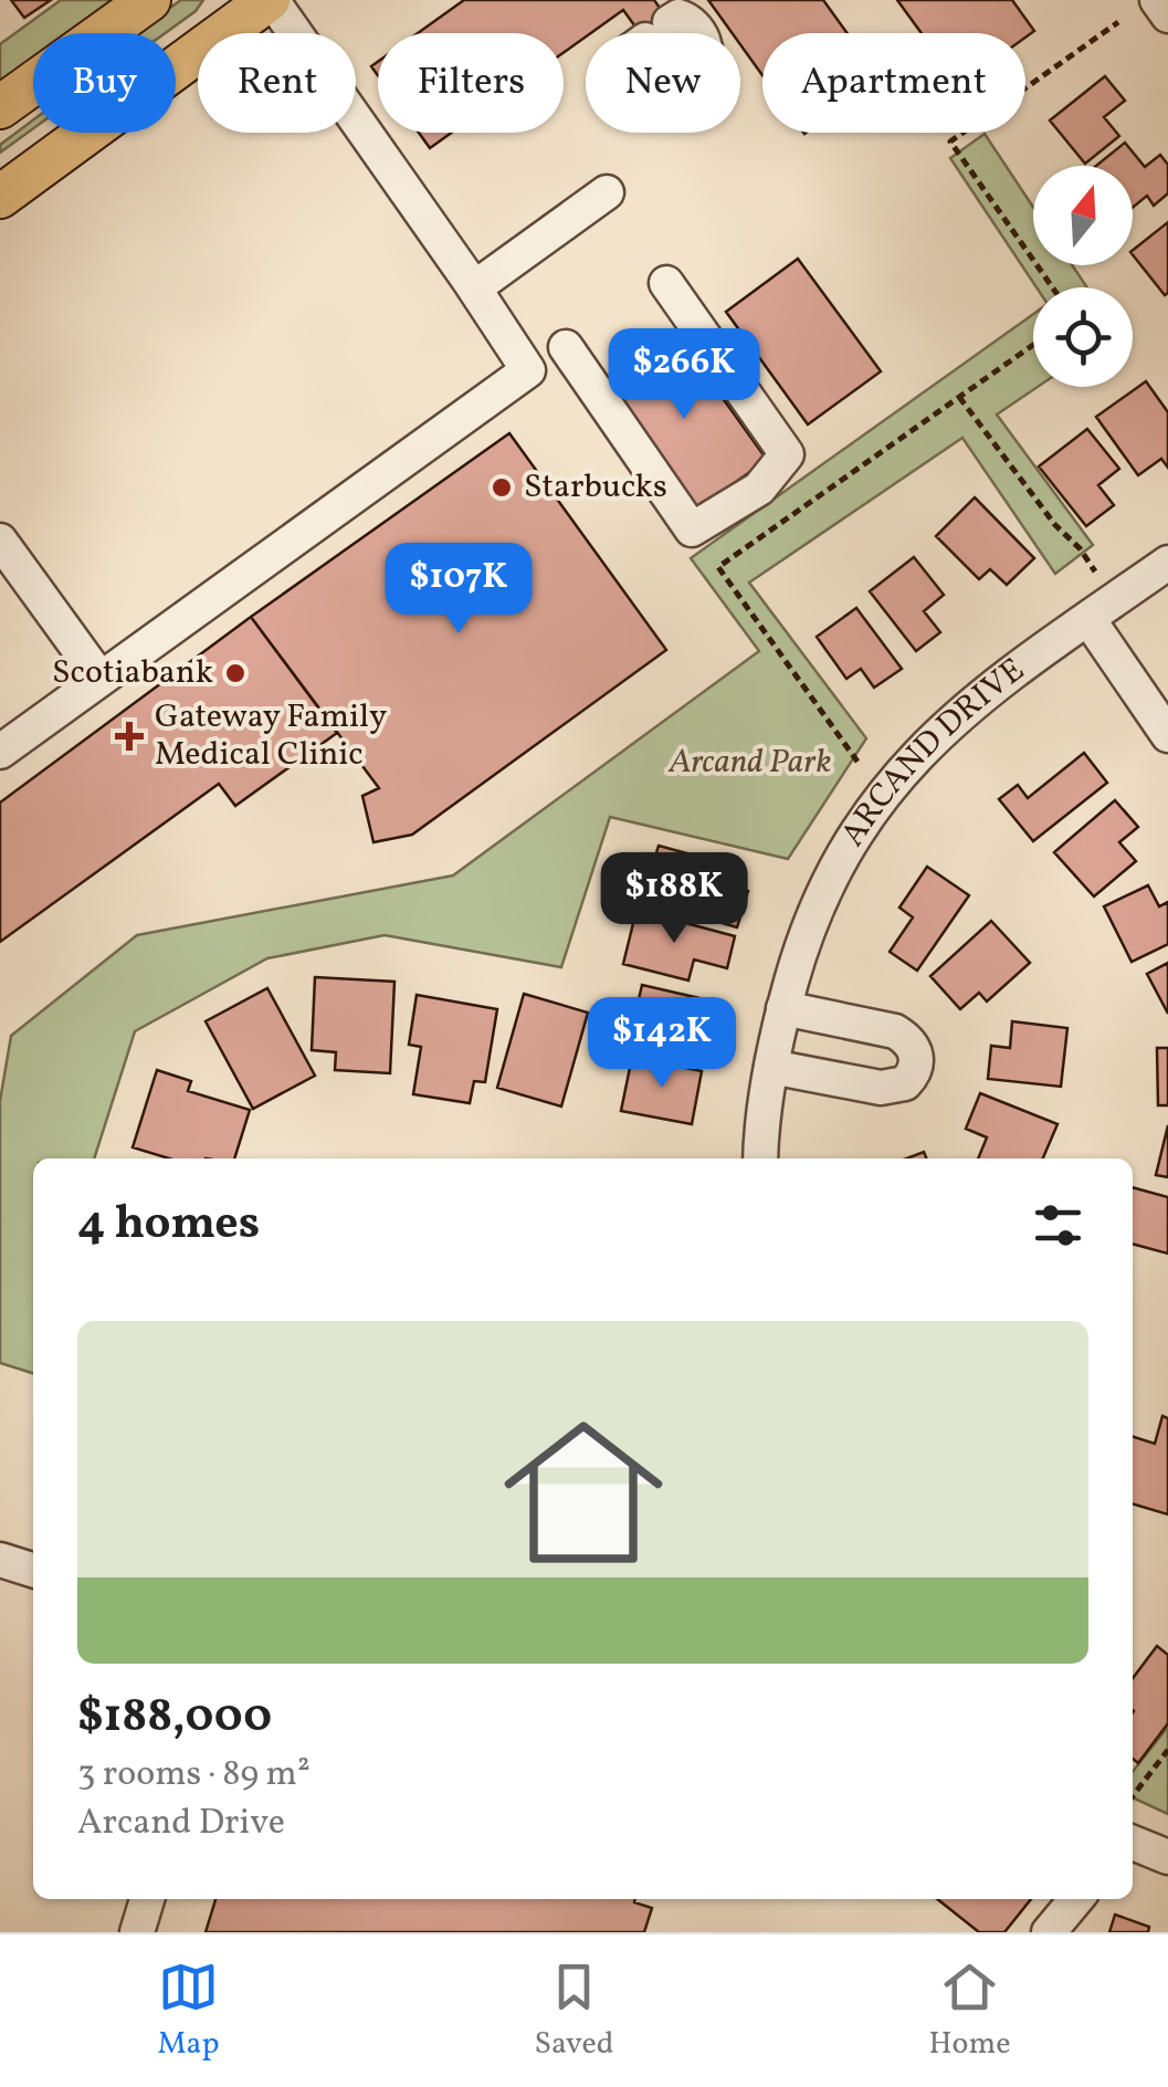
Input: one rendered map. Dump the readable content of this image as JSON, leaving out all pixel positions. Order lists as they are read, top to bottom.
{
  "streets": {
    "street": ["ARCAND DRIVE"]
  },
  "parks": ["Arcand Park"],
  "places": {
    "other": ["Starbucks", "Scotiabank"],
    "health": ["Gateway Family Medical Clinic"]
  },
  "north": "top",
  "page": {
    "chip": [
      "Buy",
      "Rent",
      "Filters",
      "New",
      "Apartment"
    ],
    "price": [
      "$266K",
      "$107K",
      "$188K",
      "$142K"
    ],
    "heading": "4 homes",
    "list": [
      {
        "name": "$188,000",
        "note": "3 rooms · 89 m² · Arcand Drive"
      }
    ],
    "tabs": ["Map", "Saved", "Home"]
  }
}
